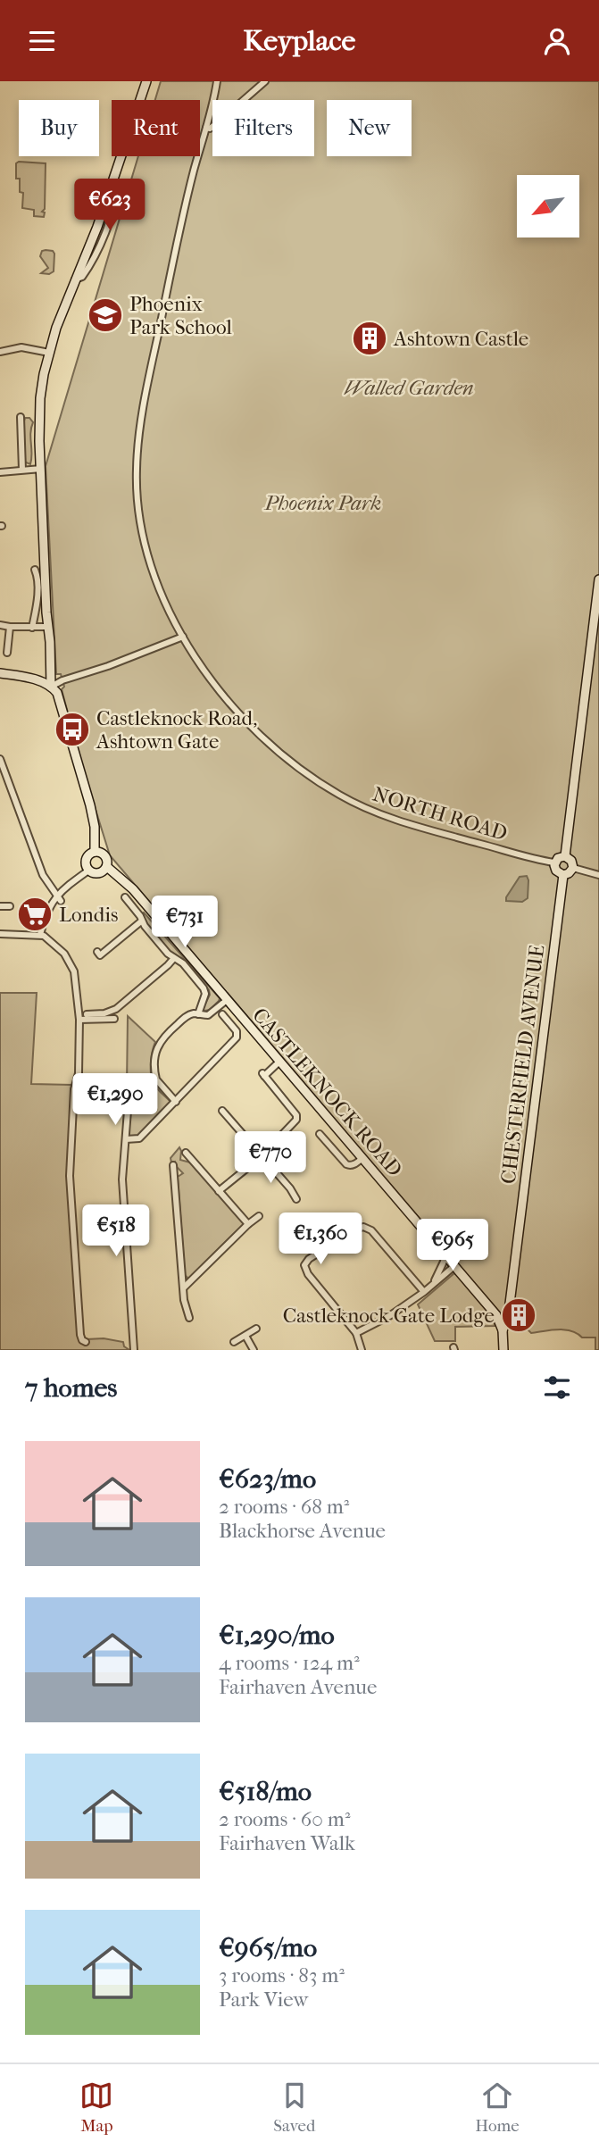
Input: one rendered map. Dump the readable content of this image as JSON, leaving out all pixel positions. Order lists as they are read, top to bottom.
{
  "streets": {
    "main road": ["CHESTERFIELD AVENUE", "CASTLEKNOCK ROAD"],
    "street": ["NORTH ROAD"]
  },
  "crossings": [
    ["NORTH ROAD", "CHESTERFIELD AVENUE"],
    ["CHESTERFIELD AVENUE", "CASTLEKNOCK ROAD"]
  ],
  "parks": ["Walled Garden", "Phoenix Park"],
  "places": {
    "school or university": ["Phoenix Park School"],
    "building": ["Ashtown Castle", "Castleknock Gate Lodge"],
    "bus stop": ["Castleknock Road, Ashtown Gate"],
    "supermarket": ["Londis"]
  },
  "north": "bottom left",
  "page": {
    "header": "Keyplace",
    "chip": [
      "Buy",
      "Rent",
      "Filters",
      "New"
    ],
    "price": [
      "€623",
      "€731",
      "€1,290",
      "€770",
      "€518",
      "€1,360",
      "€965"
    ],
    "heading": "7 homes",
    "list": [
      {
        "name": "€623/mo",
        "note": "2 rooms · 68 m² · Blackhorse Avenue"
      },
      {
        "name": "€1,290/mo",
        "note": "4 rooms · 124 m² · Fairhaven Avenue"
      },
      {
        "name": "€518/mo",
        "note": "2 rooms · 60 m² · Fairhaven Walk"
      },
      {
        "name": "€965/mo",
        "note": "3 rooms · 83 m² · Park View"
      }
    ],
    "tabs": ["Map", "Saved", "Home"]
  }
}
